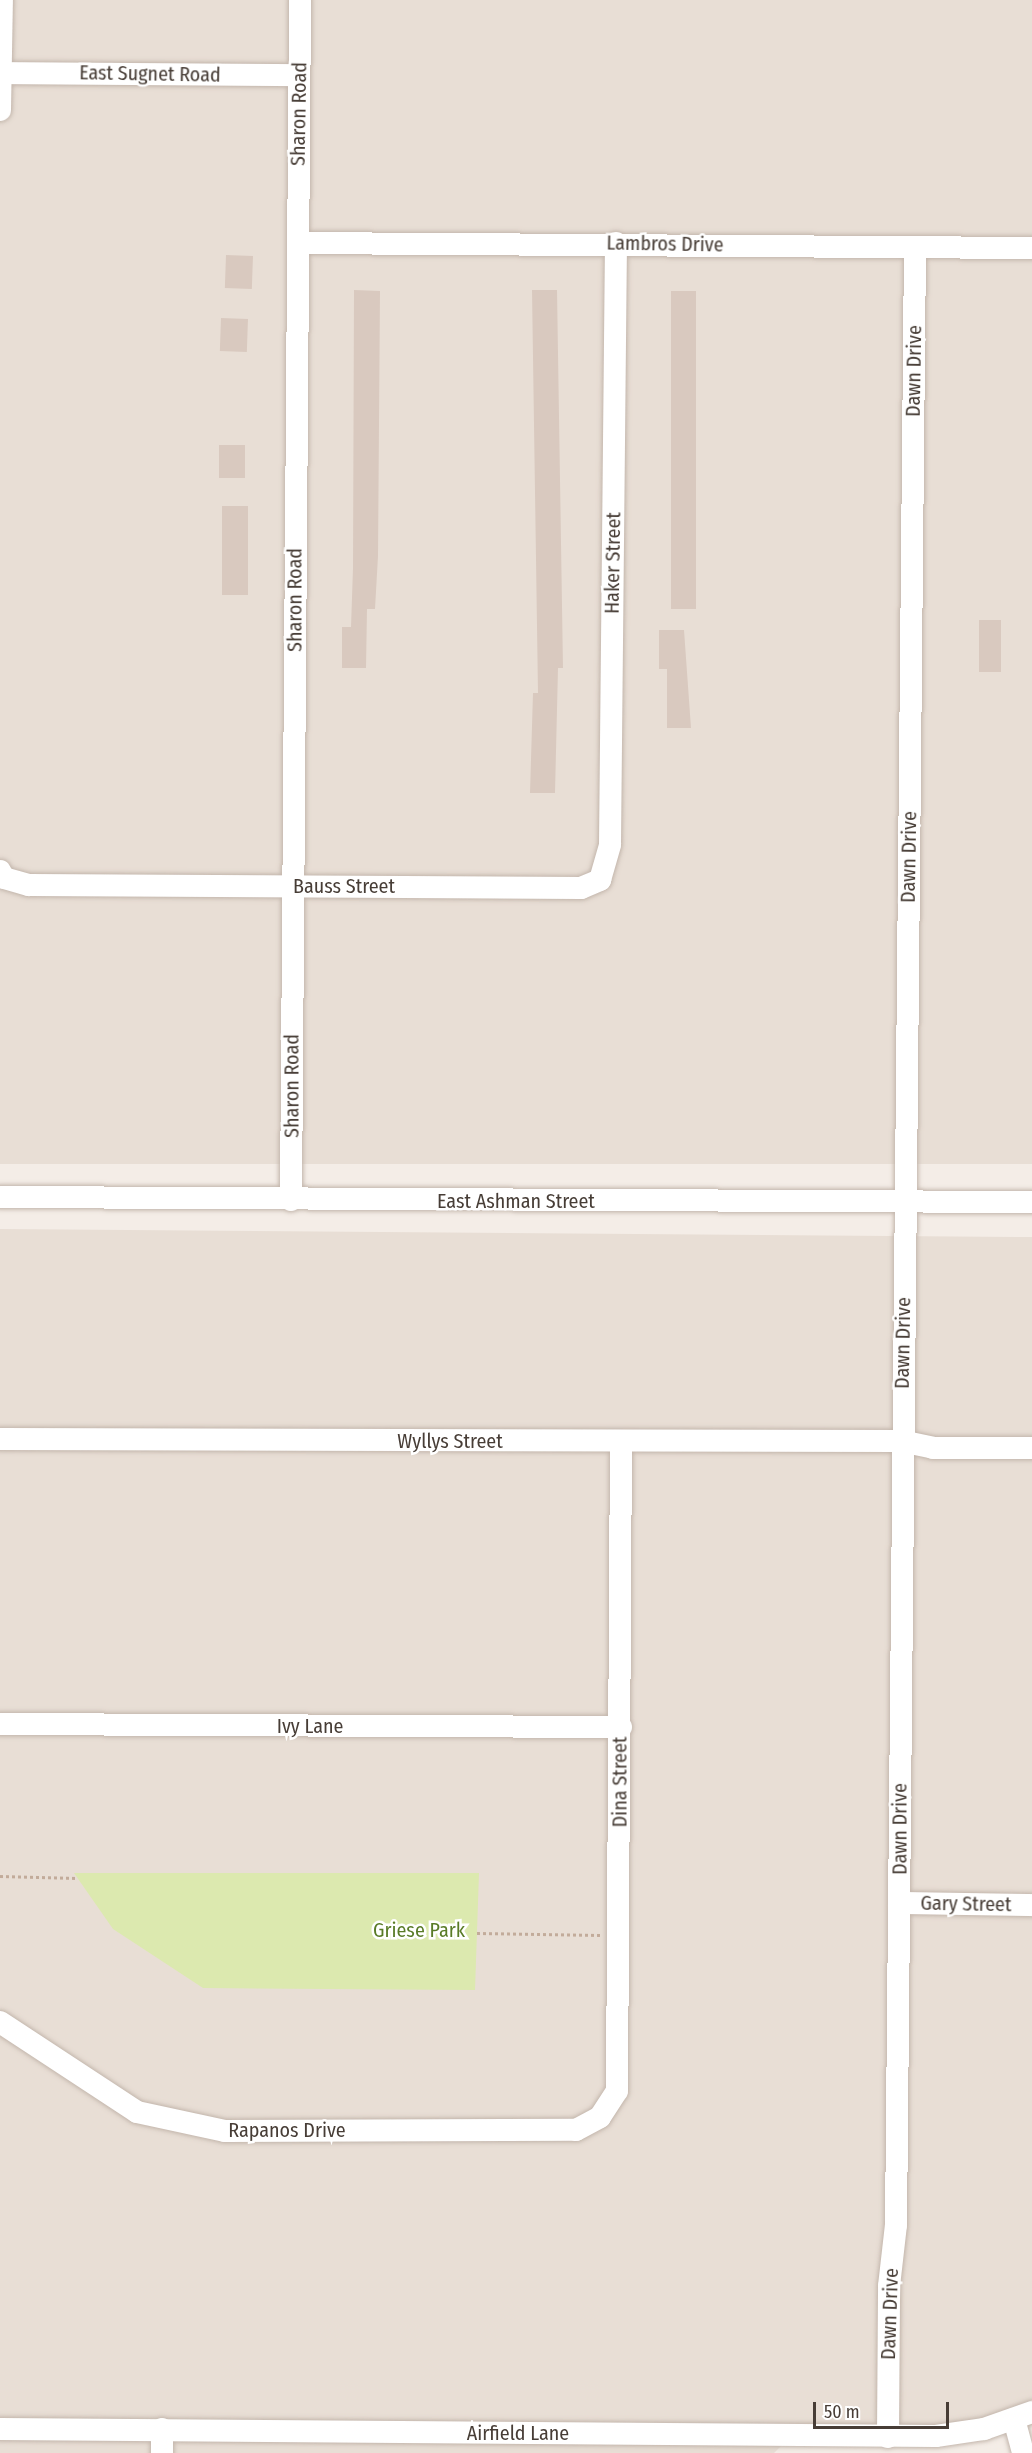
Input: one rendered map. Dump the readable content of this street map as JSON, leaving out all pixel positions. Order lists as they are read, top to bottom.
{
  "streets": {
    "street": [
      "East Sugnet Road",
      "Sharon Road",
      "Lambros Drive",
      "Dawn Drive",
      "Haker Street",
      "Bauss Street",
      "East Ashman Street",
      "Wyllys Street",
      "Ivy Lane",
      "Dina Street",
      "Gary Street",
      "Rapanos Drive",
      "Airfield Lane"
    ]
  },
  "crossings": [
    ["East Sugnet Road", "Sharon Road"],
    ["Sharon Road", "Lambros Drive"],
    ["Sharon Road", "Bauss Street"],
    ["Sharon Road", "East Ashman Street"],
    ["Lambros Drive", "Dawn Drive"],
    ["Lambros Drive", "Haker Street"],
    ["Dawn Drive", "East Ashman Street"],
    ["Dawn Drive", "Wyllys Street"],
    ["Dawn Drive", "Gary Street"],
    ["Dawn Drive", "Airfield Lane"],
    ["Haker Street", "Bauss Street"],
    ["Wyllys Street", "Dina Street"],
    ["Ivy Lane", "Dina Street"],
    ["Dina Street", "Rapanos Drive"]
  ],
  "parks": ["Griese Park"],
  "scale_bar": "50 m"
}
